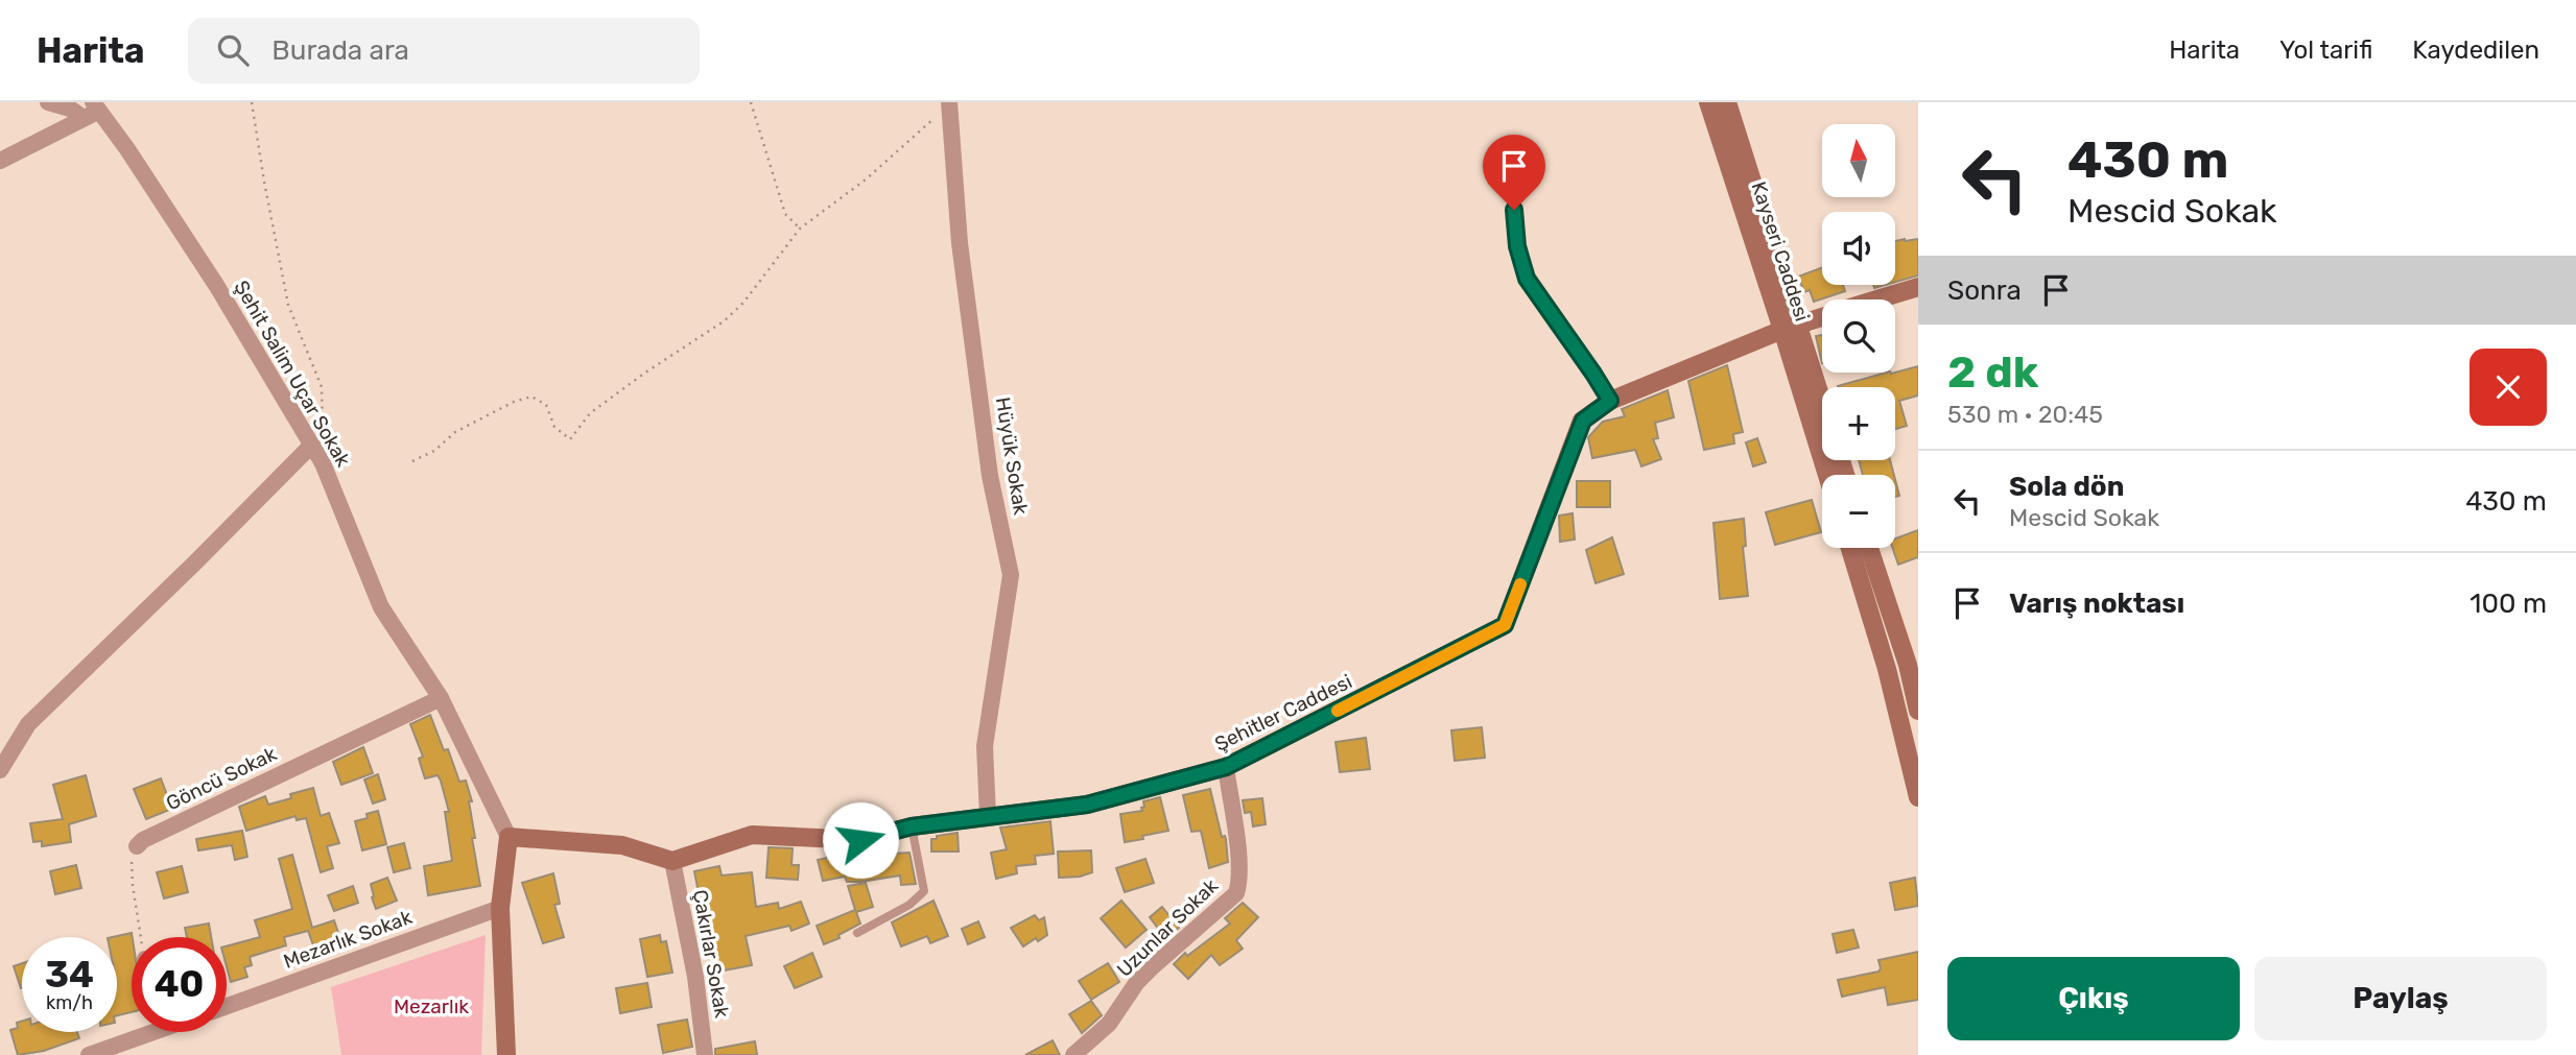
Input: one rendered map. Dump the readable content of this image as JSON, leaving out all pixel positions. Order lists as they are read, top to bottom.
{
  "streets": {
    "street": [
      "Kayseri Caddesi",
      "Şehit Salim Uçar Sokak",
      "Hüyük Sokak",
      "Şehitler Caddesi",
      "Göncü Sokak",
      "Uzunlar Sokak",
      "Mezarlık Sokak",
      "Çakırlar Sokak"
    ]
  },
  "crossings": [
    ["Kayseri Caddesi", "Şehitler Caddesi"],
    ["Şehit Salim Uçar Sokak", "Göncü Sokak"],
    ["Hüyük Sokak", "Şehitler Caddesi"],
    ["Şehitler Caddesi", "Uzunlar Sokak"],
    ["Şehitler Caddesi", "Çakırlar Sokak"]
  ],
  "parks": ["Mezarlık"],
  "north": "top",
  "page": {
    "header": "Harita",
    "search": "Burada ara",
    "nav": ["Harita", "Yol tarifi", "Kaydedilen"],
    "turn": ["430 m", "Mescid Sokak"],
    "map_buttons": ["+", "−"],
    "then": "Sonra",
    "heading": ["2 dk", "530 m · 20:45"],
    "list": [
      {
        "name": "Sola dön",
        "note": "Mescid Sokak",
        "value": "430 m"
      },
      {
        "name": "Varış noktası",
        "value": "100 m"
      }
    ],
    "speed": "34 km/h",
    "limit": "40",
    "buttons": ["Çıkış", "Paylaş"]
  }
}
